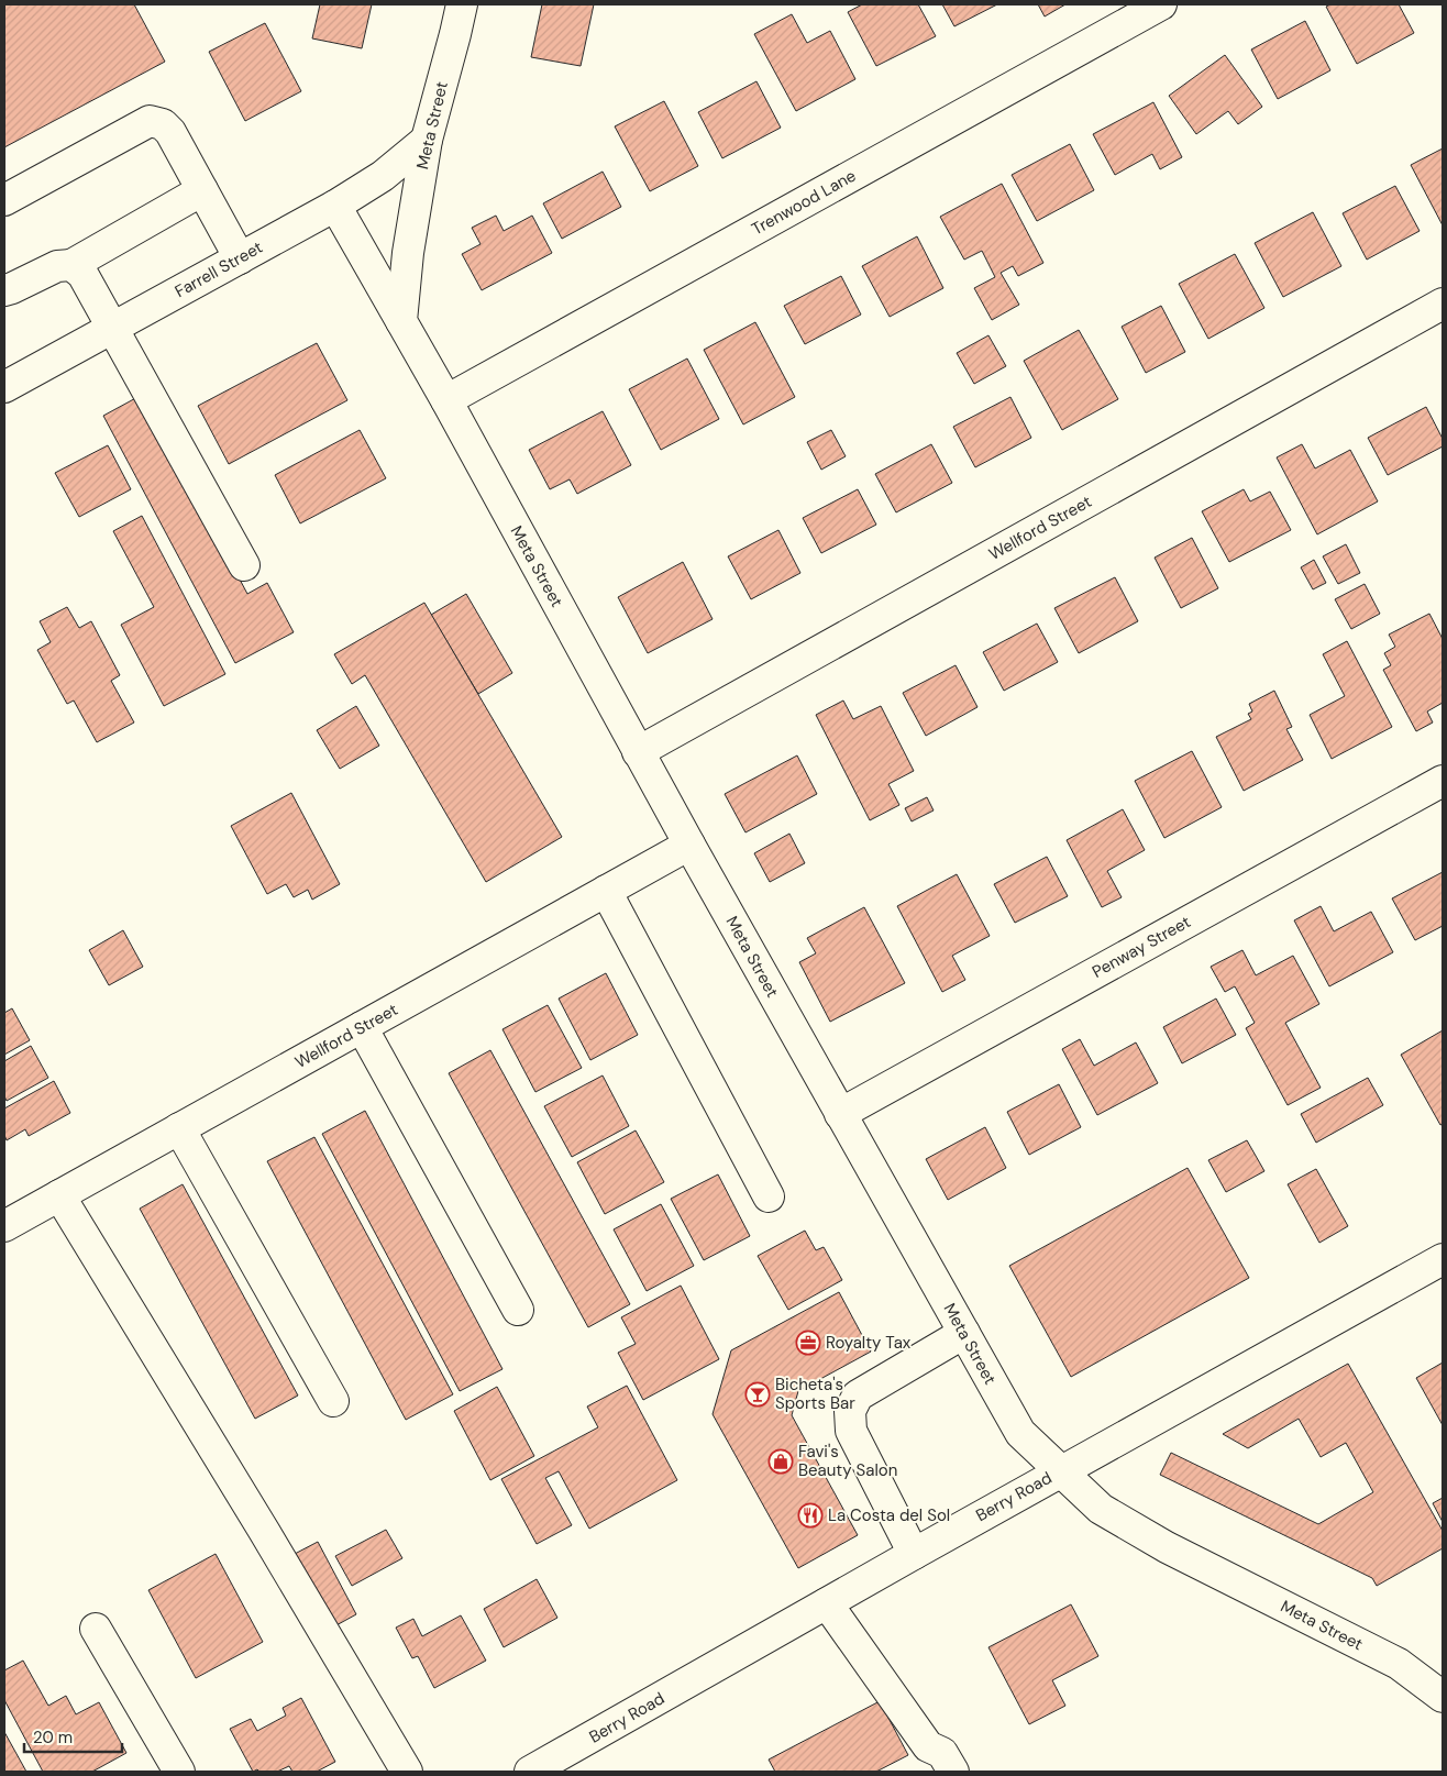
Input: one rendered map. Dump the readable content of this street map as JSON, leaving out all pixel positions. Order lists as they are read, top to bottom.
{
  "streets": {
    "street": [
      "Meta Street",
      "Trenwood Lane",
      "Farrell Street",
      "Wellford Street",
      "Penway Street",
      "Berry Road"
    ]
  },
  "crossings": [
    ["Meta Street", "Trenwood Lane"],
    ["Meta Street", "Farrell Street"],
    ["Meta Street", "Wellford Street"],
    ["Meta Street", "Penway Street"],
    ["Meta Street", "Berry Road"]
  ],
  "places": {
    "office": ["Royalty Tax"],
    "bar": ["Bicheta's Sports Bar"],
    "shop": ["Favi's Beauty Salon"],
    "restaurant": ["La Costa del Sol"]
  },
  "scale_bar": "20 m"
}
